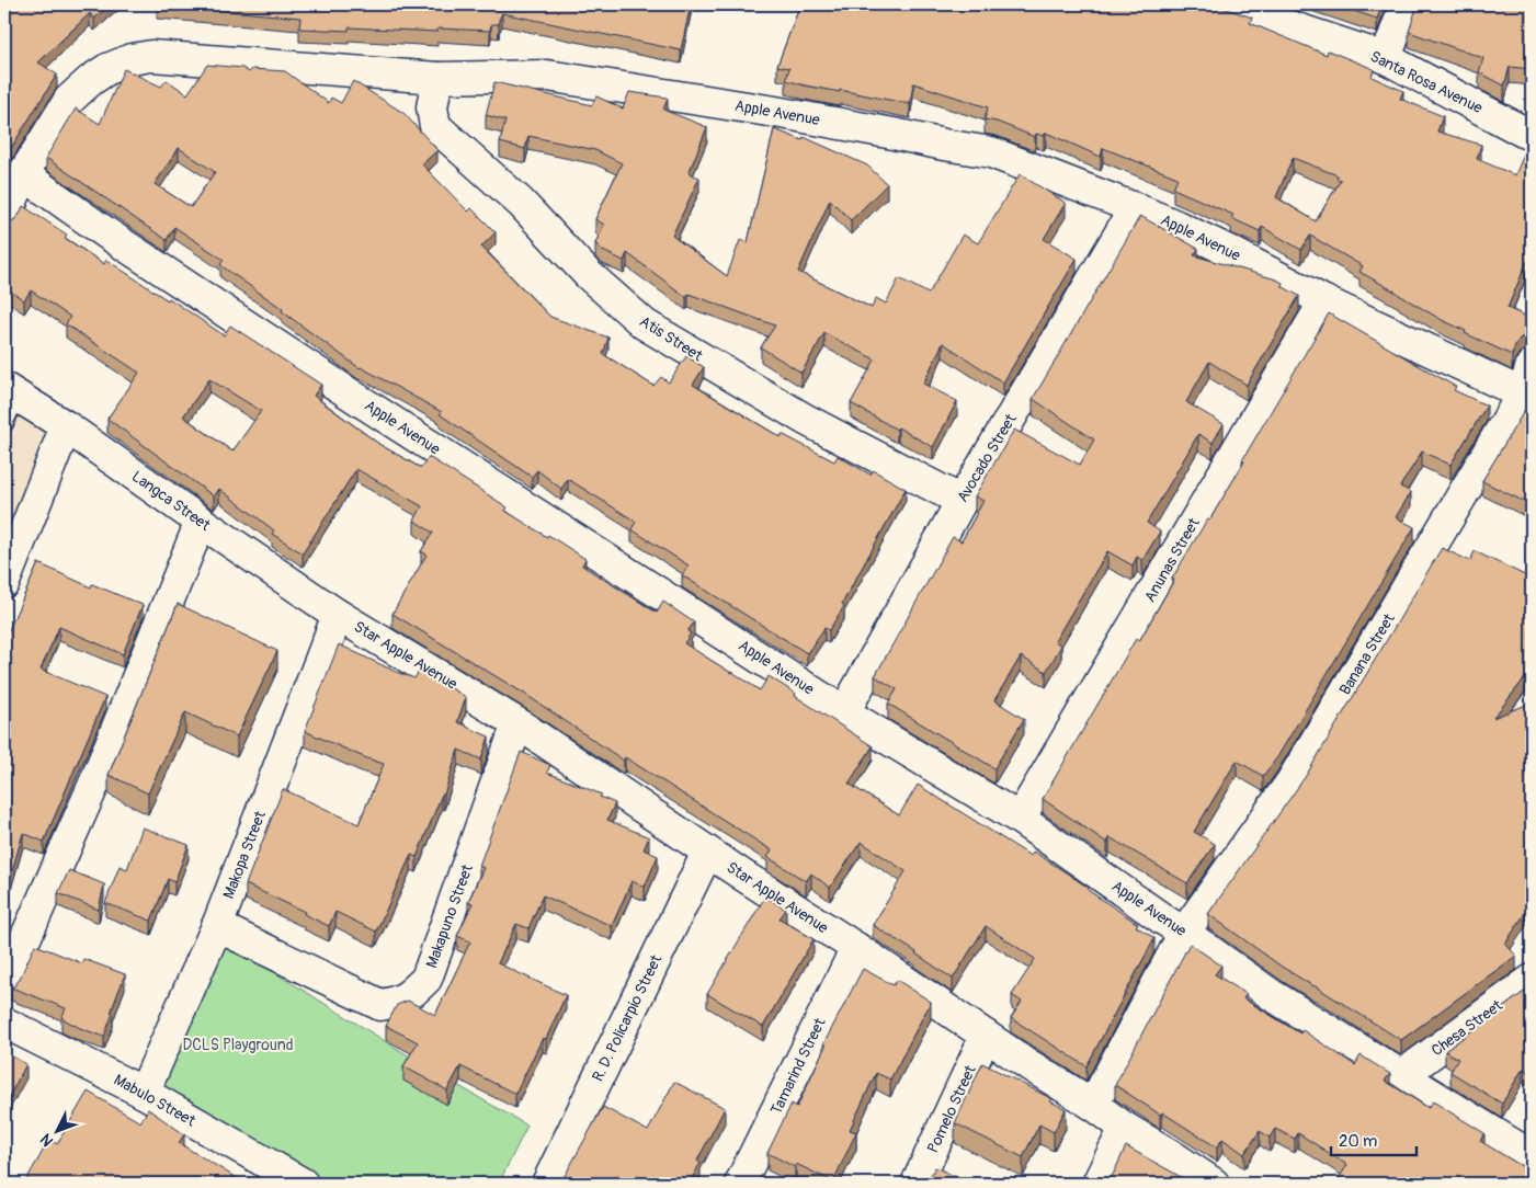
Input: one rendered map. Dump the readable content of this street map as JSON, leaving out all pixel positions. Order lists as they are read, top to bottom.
{
  "streets": {
    "street": [
      "Santa Rosa Avenue",
      "Apple Avenue",
      "Atis Street",
      "Avocado Street",
      "Langca Street",
      "Anunas Street",
      "Banana Street",
      "Star Apple Avenue",
      "Makopa Street",
      "Makapuno Street",
      "R. D. Policarpio Street",
      "Chesa Street",
      "Tamarind Street",
      "Mabulo Street",
      "Pomelo Street"
    ]
  },
  "crossings": [
    ["Apple Avenue", "Atis Street"],
    ["Apple Avenue", "Avocado Street"],
    ["Apple Avenue", "Anunas Street"],
    ["Apple Avenue", "Banana Street"],
    ["Apple Avenue", "Chesa Street"],
    ["Atis Street", "Avocado Street"],
    ["Langca Street", "Star Apple Avenue"],
    ["Langca Street", "Makopa Street"],
    ["Banana Street", "Star Apple Avenue"],
    ["Star Apple Avenue", "Makopa Street"],
    ["Star Apple Avenue", "Makapuno Street"],
    ["Star Apple Avenue", "R. D. Policarpio Street"],
    ["Star Apple Avenue", "Tamarind Street"],
    ["Star Apple Avenue", "Pomelo Street"],
    ["Makopa Street", "Makapuno Street"],
    ["Makopa Street", "Mabulo Street"]
  ],
  "parks": ["DCLS Playground"],
  "scale_bar": "20 m",
  "north": "bottom left"
}
